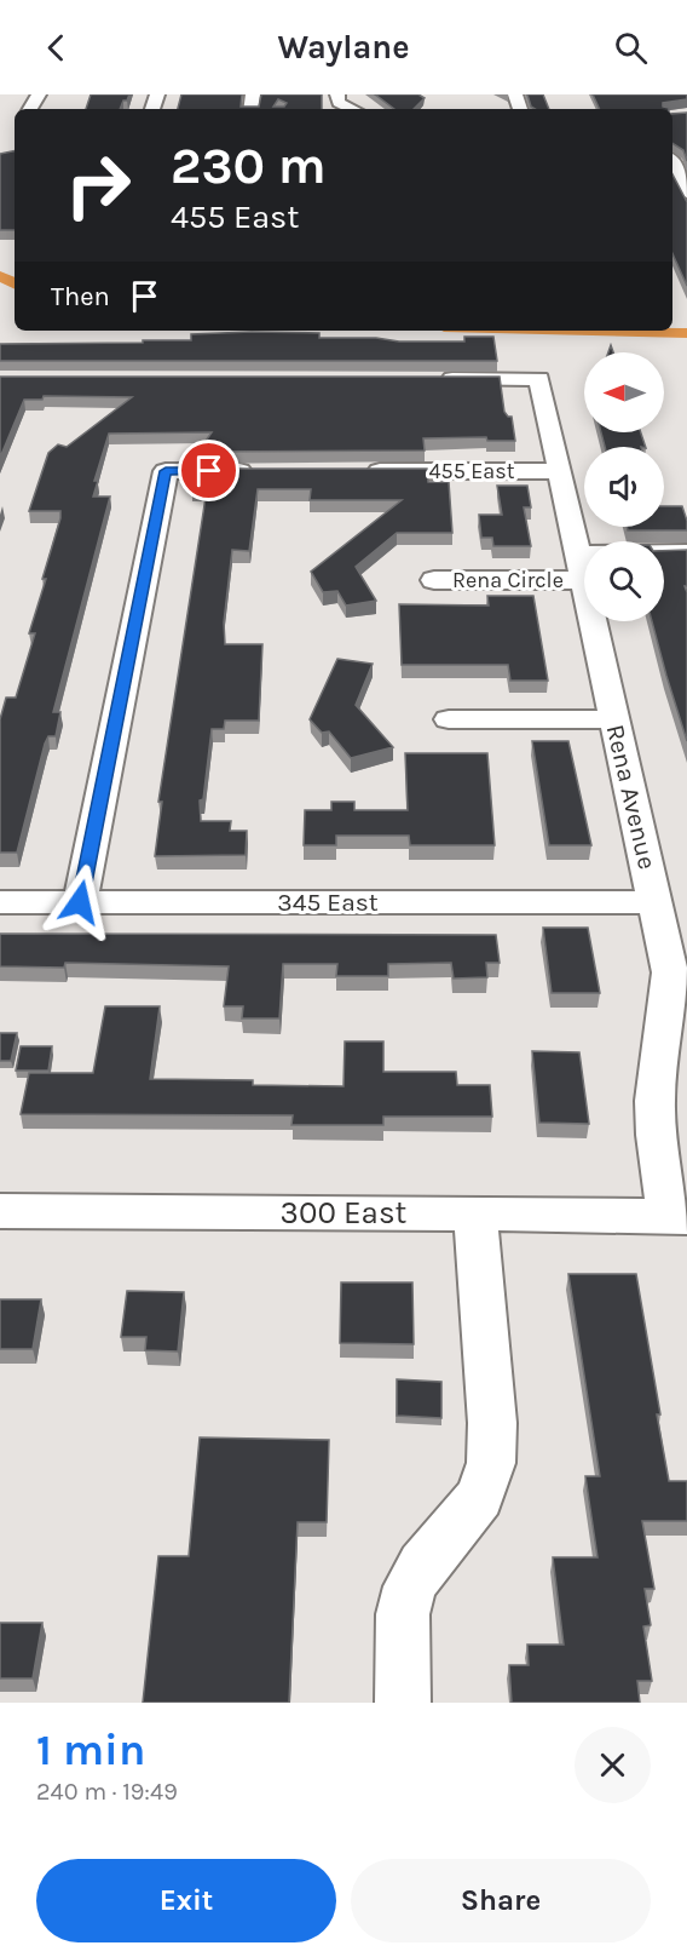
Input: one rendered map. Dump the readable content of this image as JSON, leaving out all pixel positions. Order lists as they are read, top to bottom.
{
  "streets": {
    "street": [
      "455 East",
      "Rena Circle",
      "Rena Avenue",
      "345 East",
      "300 East"
    ]
  },
  "crossings": [
    ["455 East", "Rena Avenue"],
    ["Rena Circle", "Rena Avenue"],
    ["Rena Avenue", "345 East"],
    ["Rena Avenue", "300 East"]
  ],
  "north": "left",
  "page": {
    "header": "Waylane",
    "turn": ["230 m", "455 East"],
    "then": "Then",
    "heading": ["1 min", "240 m · 19:49"],
    "buttons": ["Exit", "Share"]
  }
}
